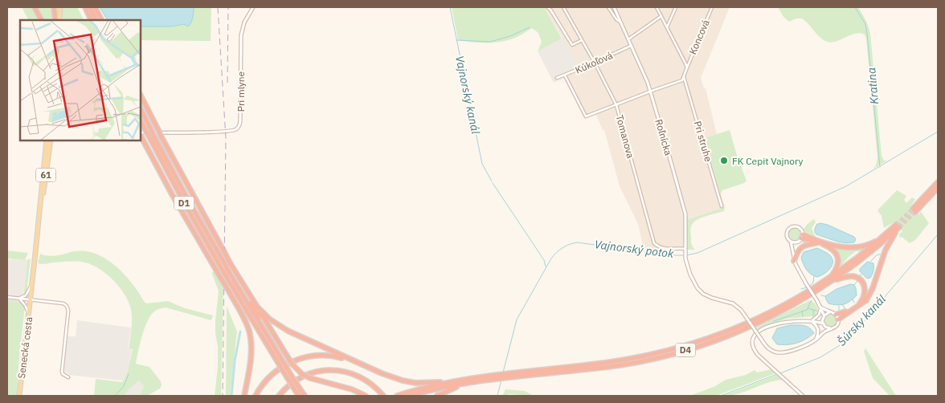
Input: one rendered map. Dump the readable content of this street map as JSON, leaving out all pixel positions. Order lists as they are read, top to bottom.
{
  "streets": {
    "highway": ["D1", "D4"],
    "main road": ["61", "Senecká cesta"],
    "street": [
      "Koncová",
      "Kúkoľová",
      "Pri mlyne",
      "Tomanova",
      "Roľnícka",
      "Pri struhe"
    ]
  },
  "crossings": [
    ["Koncová", "Pri struhe"],
    ["Kúkoľová", "Tomanova"],
    ["Kúkoľová", "Roľnícka"],
    ["Tomanova", "Roľnícka"],
    ["61", "Senecká cesta"]
  ],
  "water": [
    "Kratina",
    "Vajnorský kanál",
    "Vajnorský potok",
    "Šúrsky kanál"
  ],
  "places": ["FK Cepit Vajnory"]
}
